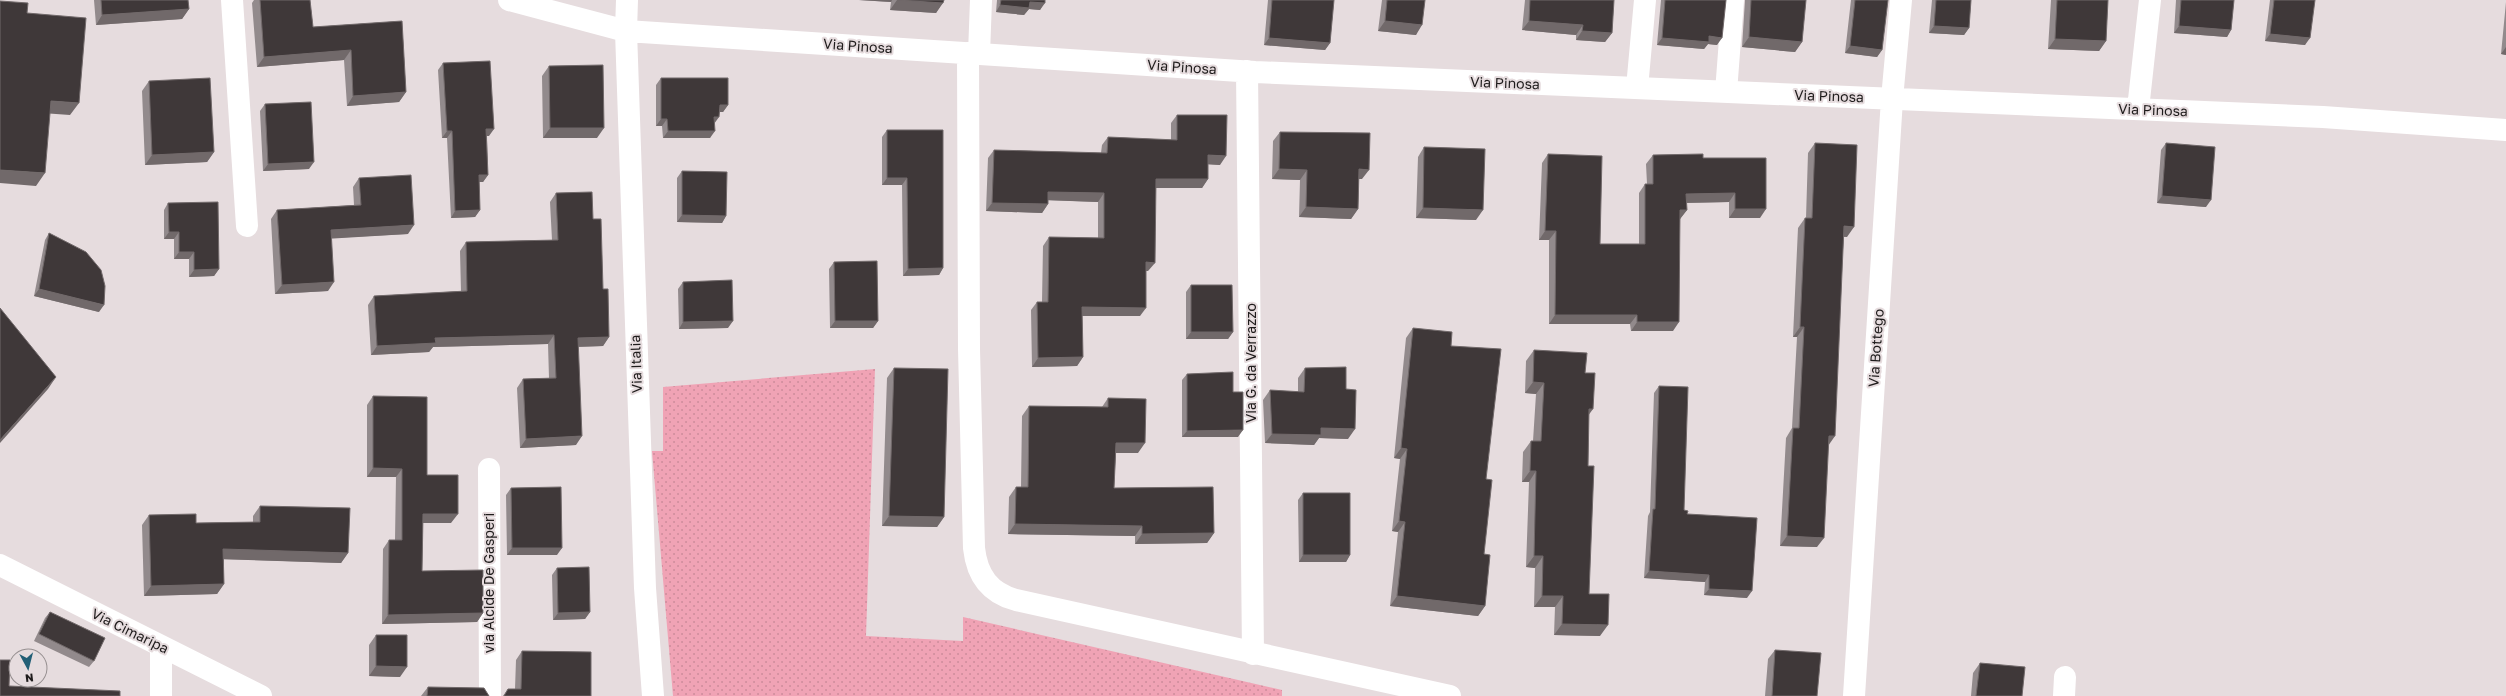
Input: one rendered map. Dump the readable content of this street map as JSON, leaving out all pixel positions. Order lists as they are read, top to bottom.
{
  "streets": {
    "street": [
      "Via Pinosa",
      "Via Bottego",
      "Via G. da Verrazzo",
      "Via Italia",
      "via Alcide De Gasperi",
      "Via Cimaripa"
    ]
  },
  "crossings": [
    ["Via Pinosa", "Via Bottego"],
    ["Via Pinosa", "Via G. da Verrazzo"],
    ["Via Pinosa", "Via Italia"]
  ],
  "north": "bottom"
}
